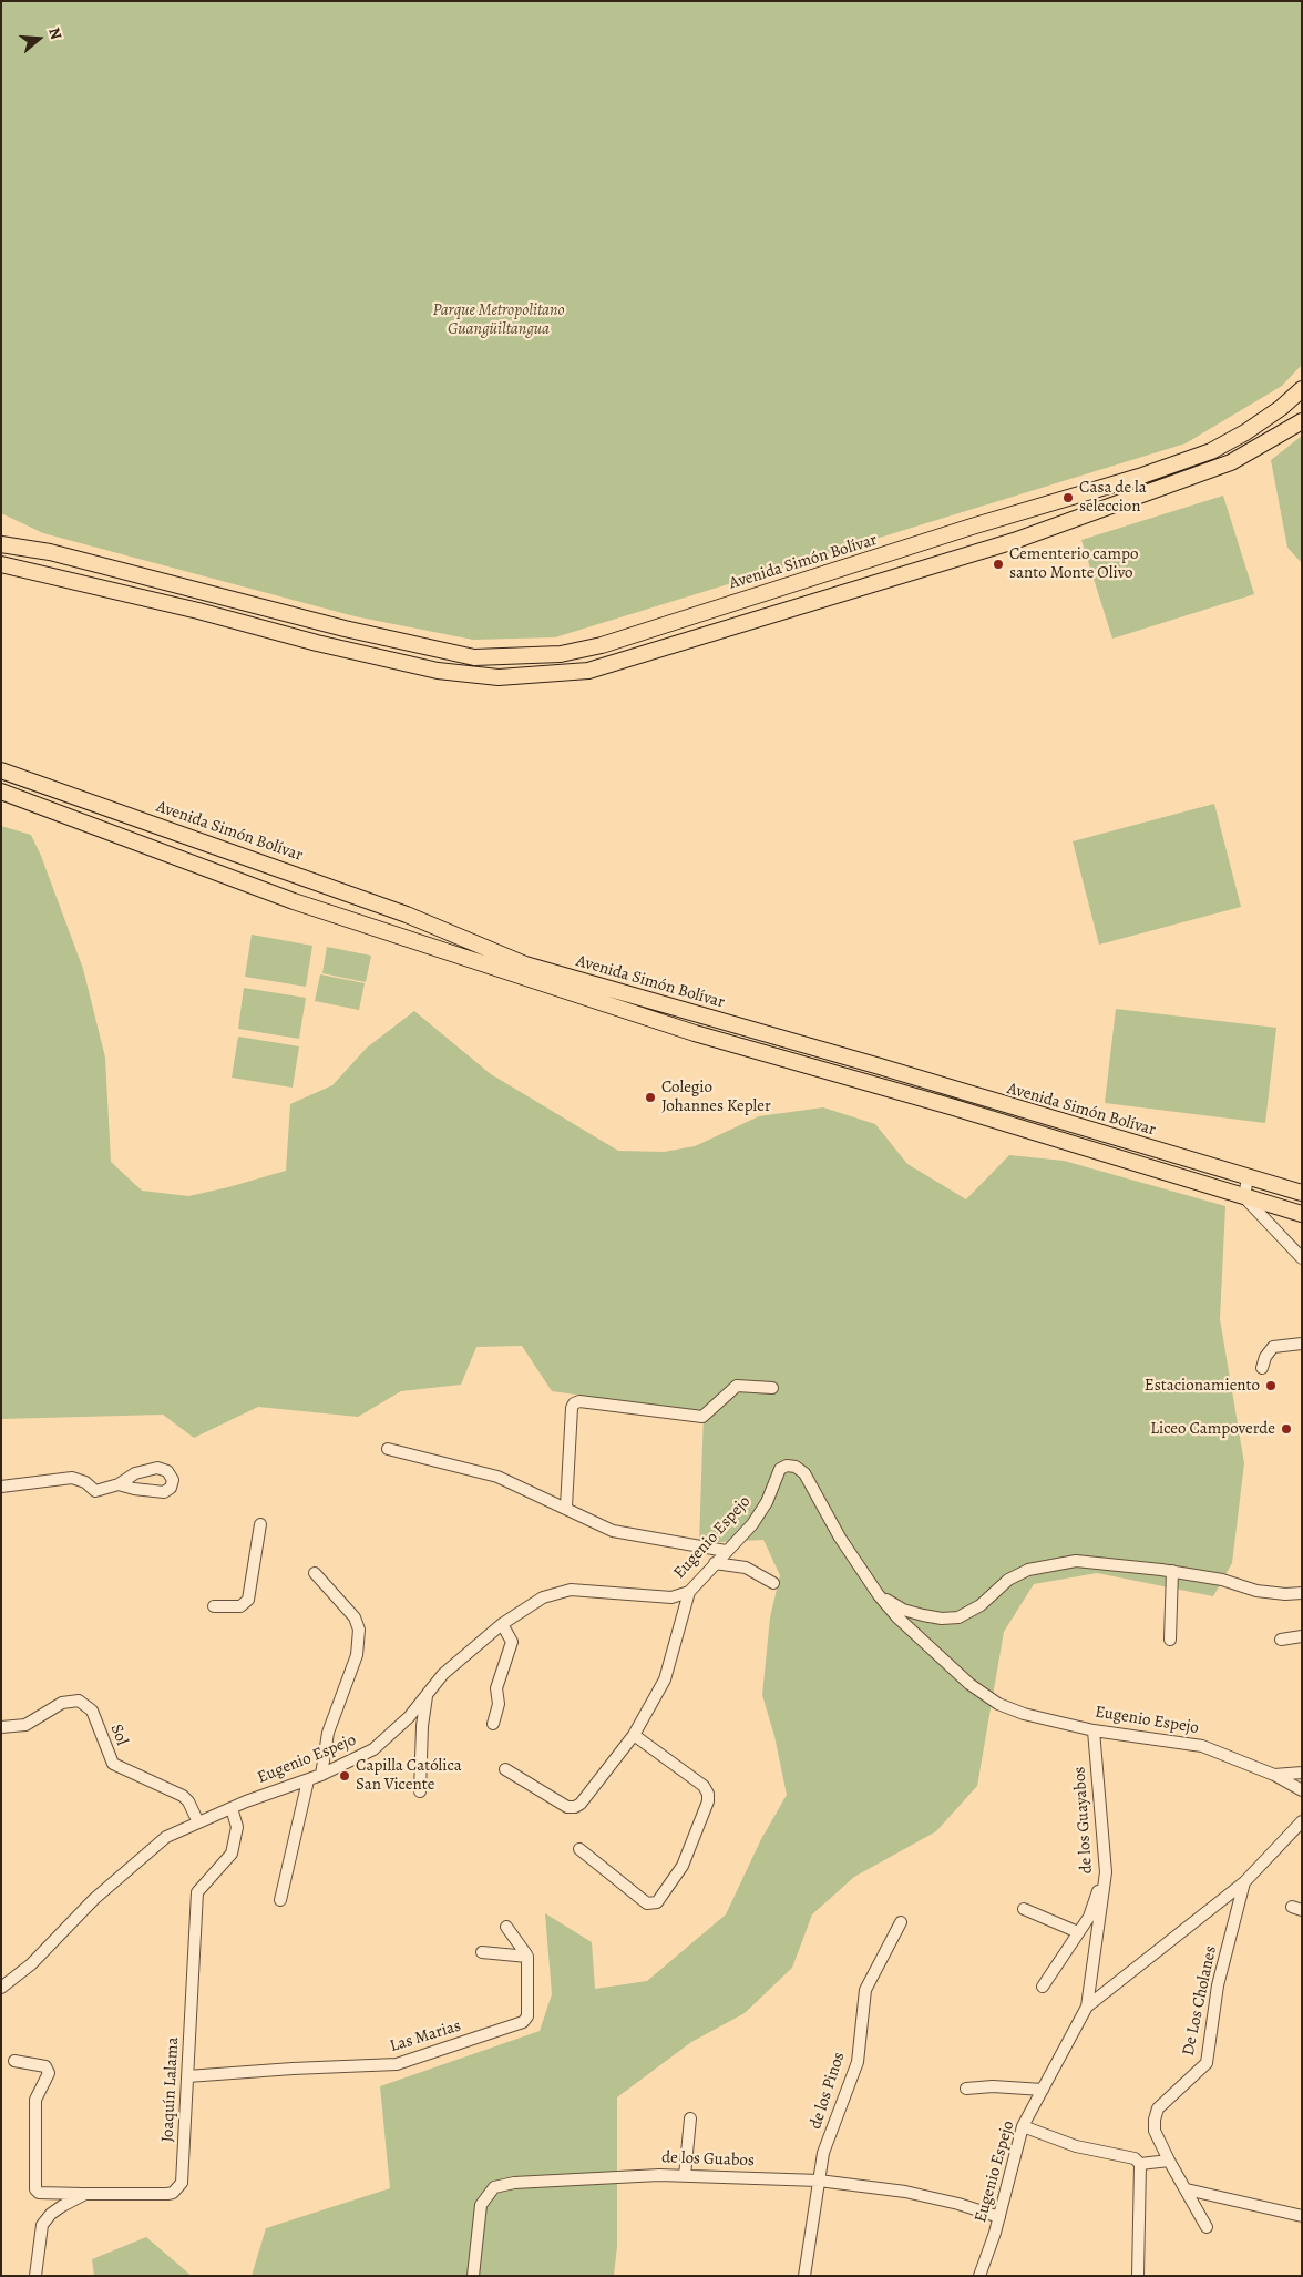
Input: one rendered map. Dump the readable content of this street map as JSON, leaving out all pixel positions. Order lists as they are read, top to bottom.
{
  "streets": {
    "highway": ["Avenida Simón Bolívar"],
    "street": [
      "Eugenio Espejo",
      "Sol",
      "de los Guayabos",
      "De Los Cholanes",
      "Las Marias",
      "Joaquín Lalama",
      "de los Pinos",
      "de los Guabos"
    ]
  },
  "crossings": [
    ["Eugenio Espejo", "Sol"],
    ["Eugenio Espejo", "de los Guayabos"],
    ["Eugenio Espejo", "De Los Cholanes"],
    ["Eugenio Espejo", "Joaquín Lalama"],
    ["Eugenio Espejo", "de los Guabos"],
    ["Las Marias", "Joaquín Lalama"],
    ["de los Pinos", "de los Guabos"]
  ],
  "parks": ["Parque Metropolitano Guangüiltangua"],
  "places": [
    "Casa de la seleccion",
    "Cementerio campo santo Monte Olivo",
    "Colegio Johannes Kepler",
    "Estacionamiento",
    "Liceo Campoverde",
    "Capilla Católica San Vicente"
  ],
  "north": "right"
}
